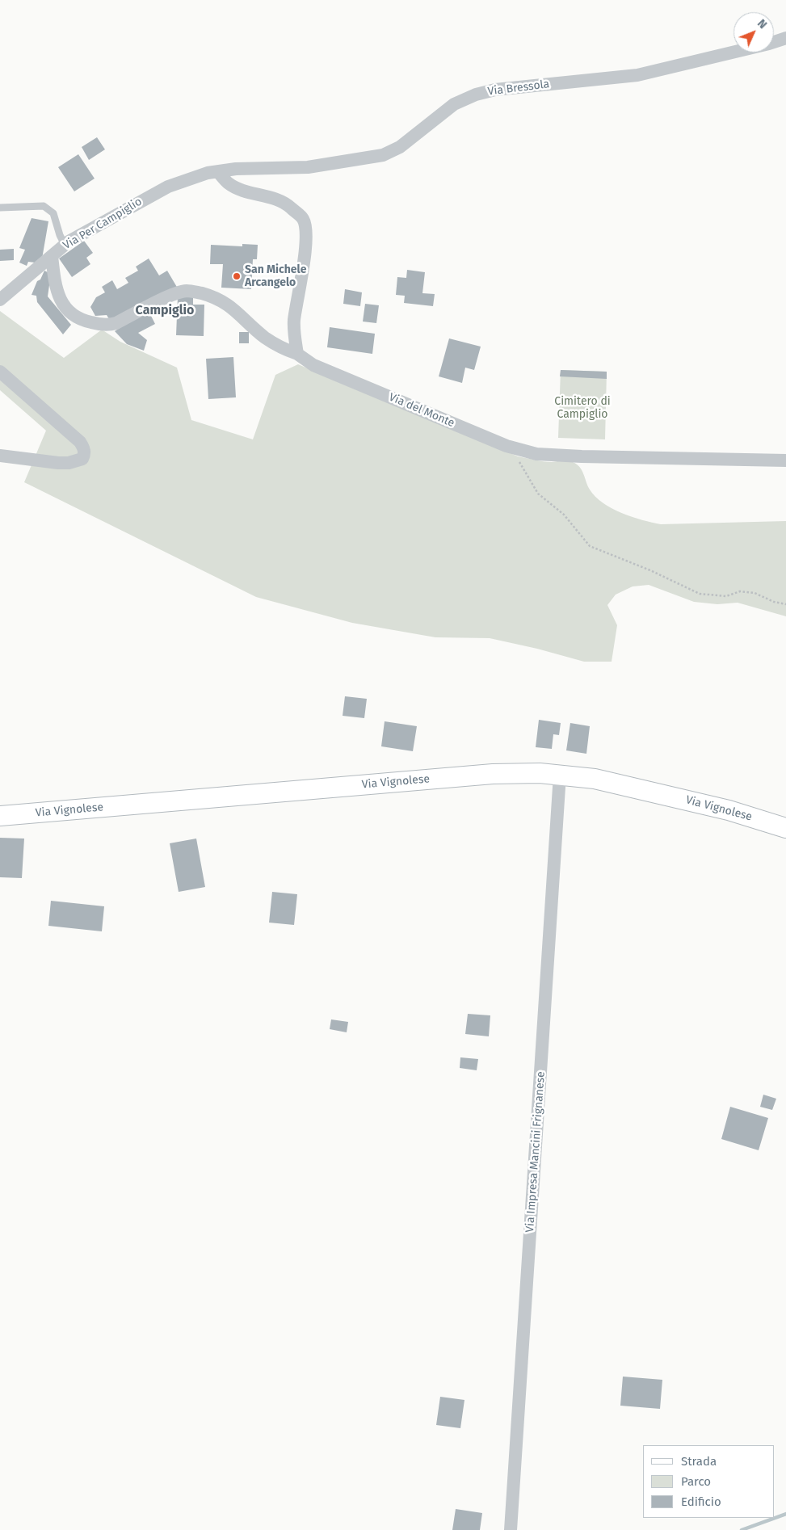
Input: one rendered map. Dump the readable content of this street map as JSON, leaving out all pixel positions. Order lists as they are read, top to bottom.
{
  "streets": {
    "main road": ["Via Vignolese"],
    "street": [
      "Via Bressola",
      "Via Per Campiglio",
      "Via del Monte",
      "Via Impresa Mancini Frignanese"
    ]
  },
  "crossings": [
    ["Via Bressola", "Via Per Campiglio"],
    ["Via Per Campiglio", "Via del Monte"],
    ["Via Vignolese", "Via Impresa Mancini Frignanese"]
  ],
  "districts": ["Campiglio"],
  "parks": ["Cimitero di Campiglio"],
  "places": ["San Michele Arcangelo"],
  "legend": ["Strada", "Parco", "Edificio"],
  "north": "top right"
}
